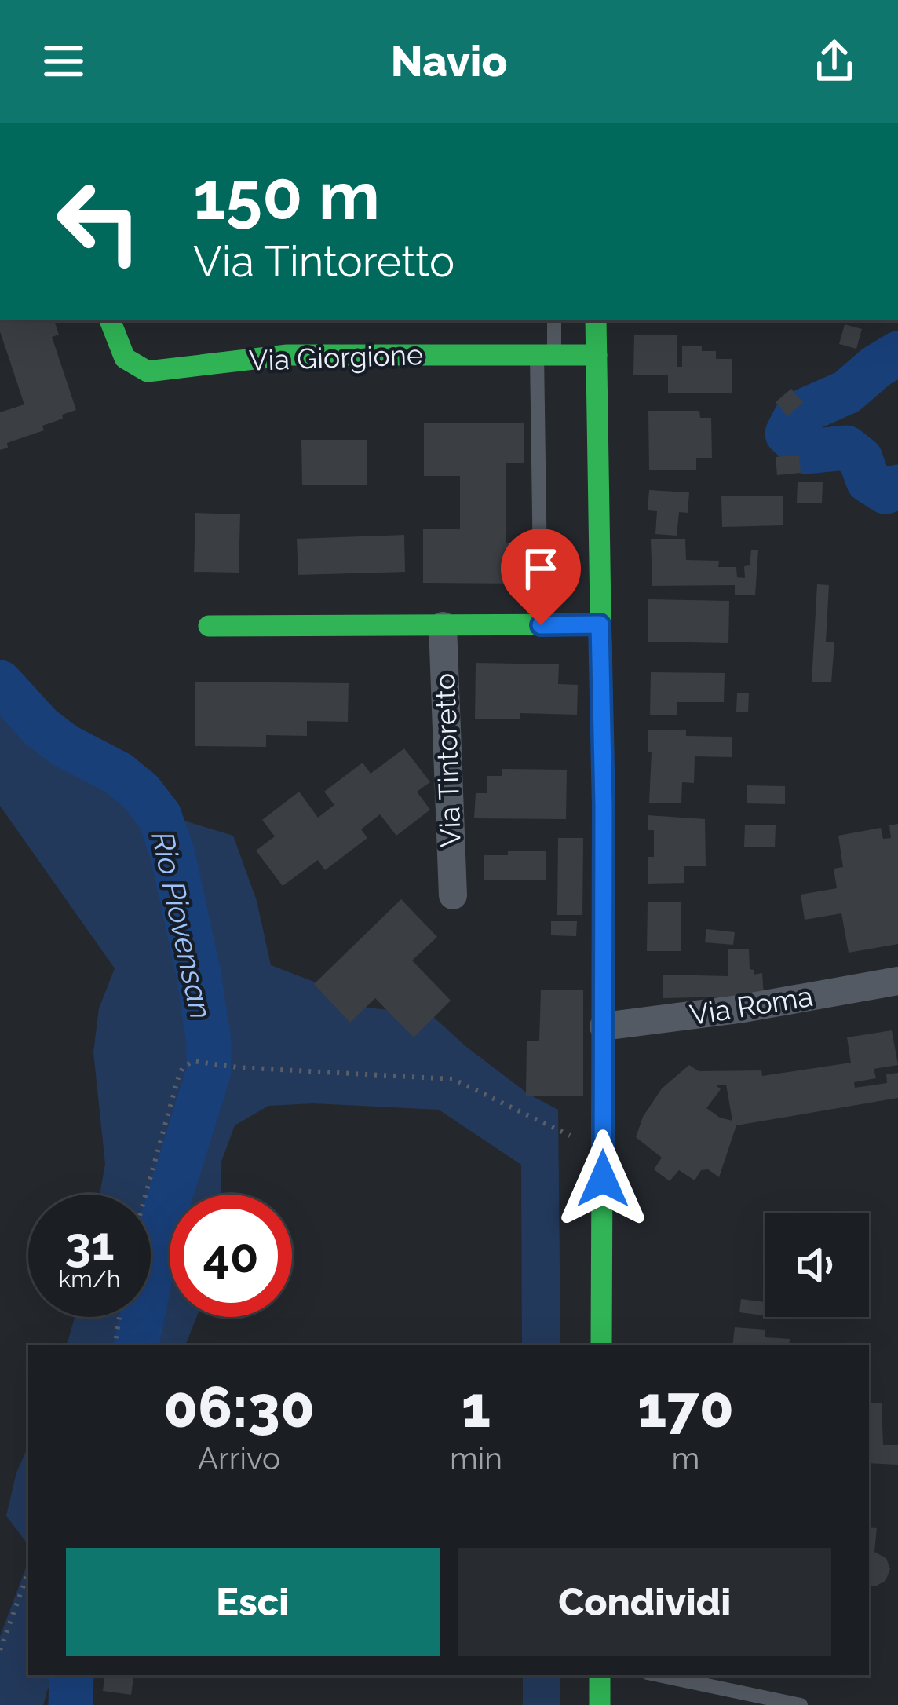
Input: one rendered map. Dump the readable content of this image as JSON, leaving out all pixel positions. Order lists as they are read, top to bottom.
{
  "streets": {
    "street": ["Via Giorgione", "Via Tintoretto", "Via Roma"]
  },
  "water": ["Rio Piovensan"],
  "page": {
    "header": "Navio",
    "turn": ["150 m", "Via Tintoretto"],
    "speed": "31 km/h",
    "limit": "40",
    "eta": [
      "06:30",
      "Arrivo",
      "1",
      "min",
      "170",
      "m"
    ],
    "buttons": ["Esci", "Condividi"]
  }
}
